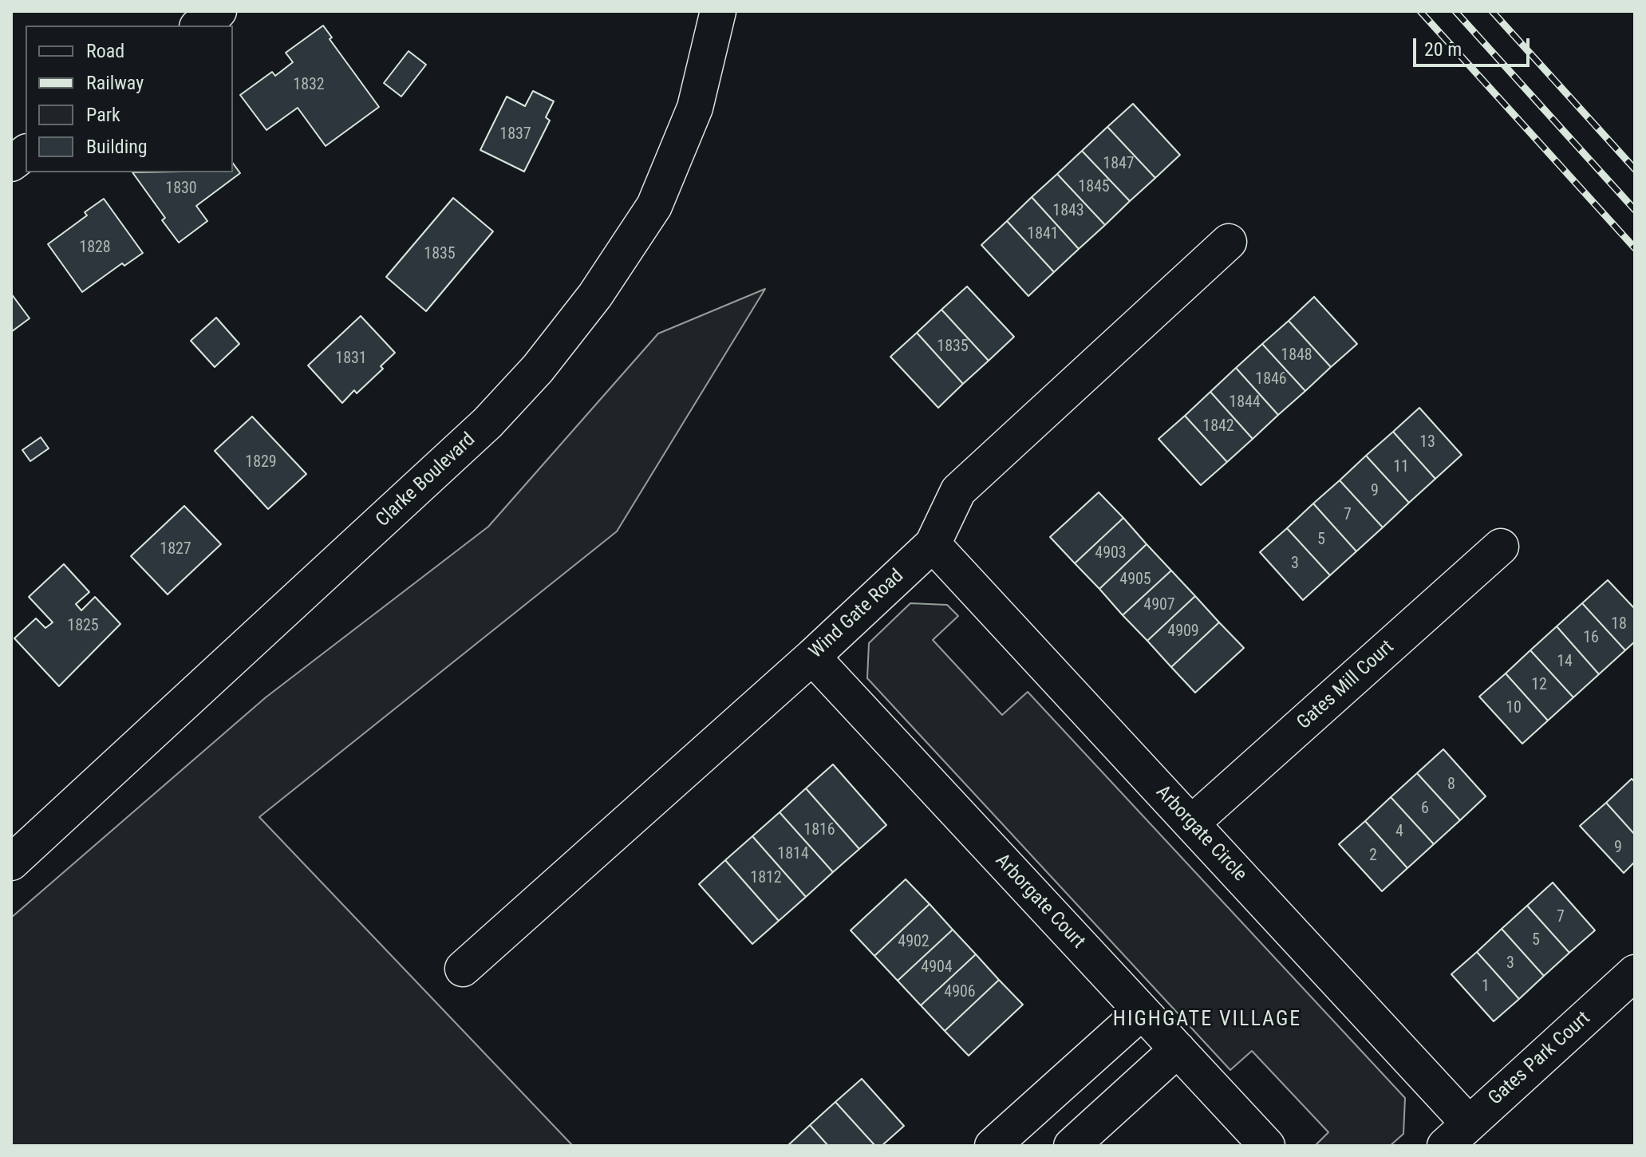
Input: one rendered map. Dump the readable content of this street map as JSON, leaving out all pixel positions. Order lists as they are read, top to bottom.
{
  "streets": {
    "street": [
      "Clarke Boulevard",
      "Wind Gate Road",
      "Gates Mill Court",
      "Arborgate Circle",
      "Arborgate Court",
      "Gates Park Court"
    ]
  },
  "crossings": [
    ["Wind Gate Road", "Arborgate Circle"],
    ["Wind Gate Road", "Arborgate Court"],
    ["Gates Mill Court", "Arborgate Circle"],
    ["Arborgate Circle", "Gates Park Court"]
  ],
  "districts": ["HIGHGATE VILLAGE"],
  "house_numbers": [
    "1832",
    "1837",
    "1847",
    "1845",
    "1830",
    "1843",
    "1841",
    "1828",
    "1835",
    "1835",
    "1848",
    "1831",
    "1846",
    "1844",
    "1842",
    "13",
    "1829",
    "11",
    "9",
    "7",
    "5",
    "1827",
    "4903",
    "3",
    "4905",
    "4907",
    "18",
    "1825",
    "4909",
    "16",
    "14",
    "12",
    "10",
    "8",
    "6",
    "1816",
    "4",
    "9",
    "1814",
    "2",
    "1812",
    "7",
    "5",
    "4902",
    "3",
    "4904",
    "1",
    "4906"
  ],
  "legend": [
    "Road",
    "Railway",
    "Park",
    "Building"
  ],
  "scale_bar": "20 m"
}
